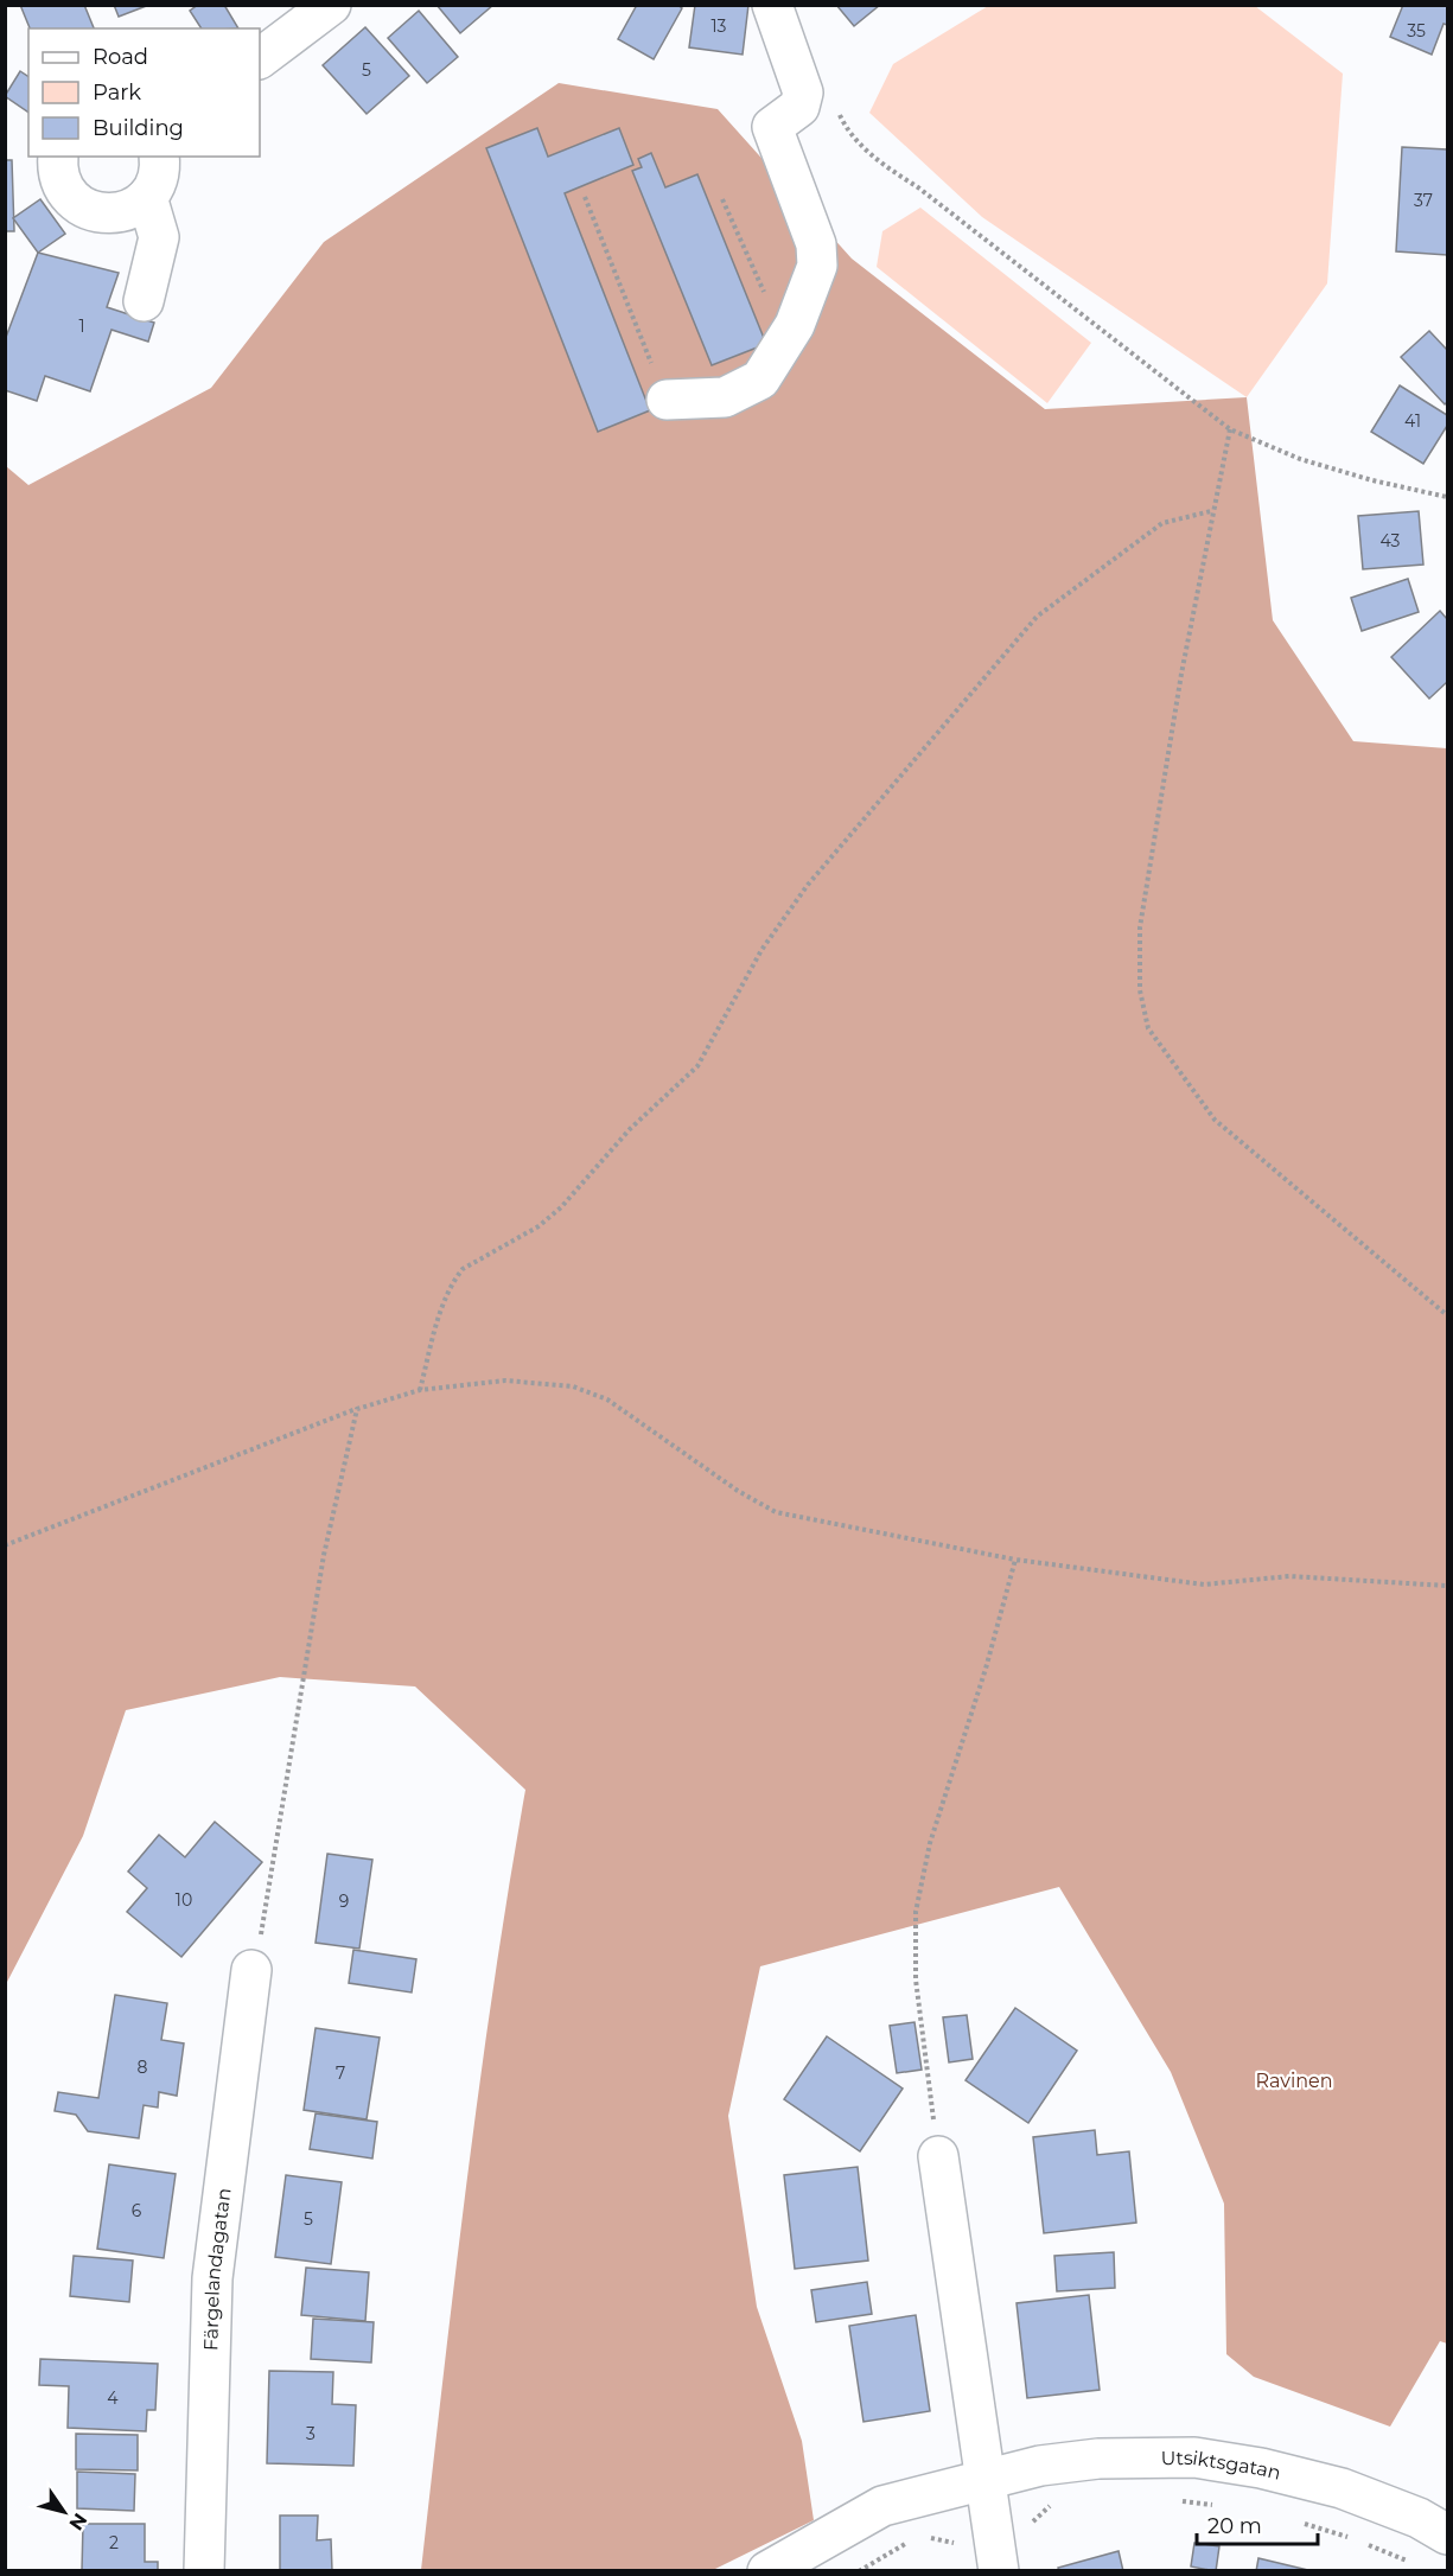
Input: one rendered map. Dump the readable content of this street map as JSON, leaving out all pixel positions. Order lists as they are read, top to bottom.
{
  "streets": {
    "street": ["Färgelandagatan", "Utsiktsgatan"]
  },
  "parks": ["Ravinen"],
  "house_numbers": [
    "13",
    "35",
    "5",
    "37",
    "1",
    "41",
    "43",
    "10",
    "9",
    "8",
    "7",
    "6",
    "5",
    "4",
    "3",
    "2"
  ],
  "legend": ["Road", "Park", "Building"],
  "scale_bar": "20 m",
  "north": "bottom right"
}
